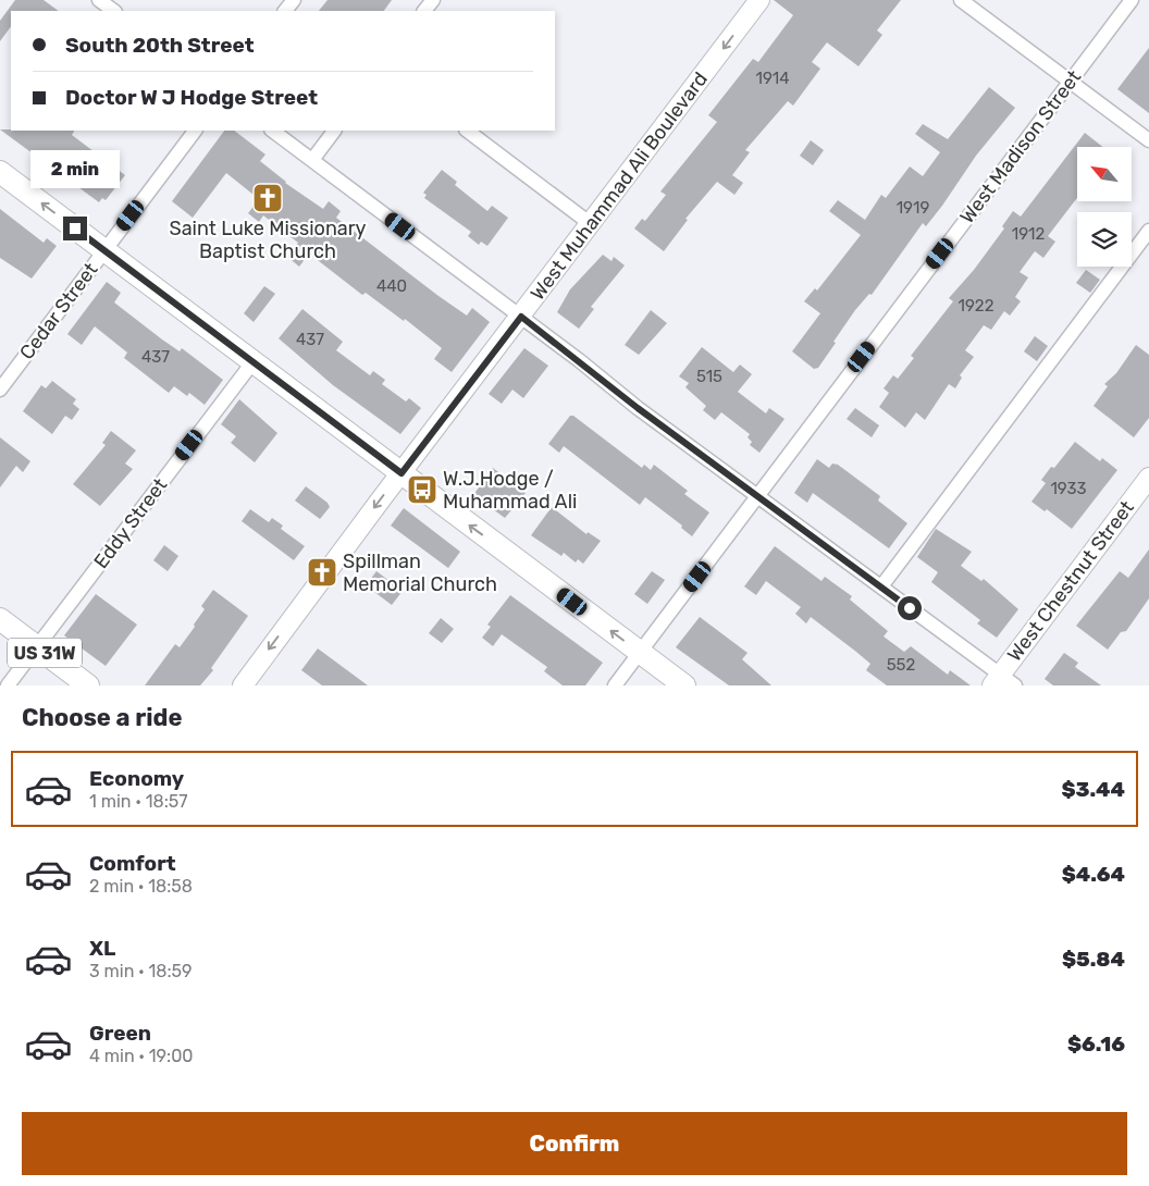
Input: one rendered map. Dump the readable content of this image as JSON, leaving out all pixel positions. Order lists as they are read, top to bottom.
{
  "streets": {
    "main road": ["West Muhammad Ali Boulevard", "West Chestnut Street", "US 31W"],
    "street": ["West Madison Street", "Cedar Street", "Eddy Street"]
  },
  "crossings": [
    ["Eddy Street", "US 31W"]
  ],
  "one_way": ["West Muhammad Ali Boulevard"],
  "places": {
    "church": ["Saint Luke Missionary Baptist Church", "Spillman Memorial Church"],
    "bus stop": ["W.J.Hodge / Muhammad Ali"]
  },
  "house_numbers": [
    "1914",
    "1919",
    "1912",
    "440",
    "1922",
    "437",
    "437",
    "515",
    "1933",
    "552"
  ],
  "north": "top left",
  "page": {
    "banner": ["South 20th Street", "Doctor W J Hodge Street"],
    "bubble": "2 min",
    "heading": "Choose a ride",
    "list": [
      {
        "name": "Economy",
        "note": "1 min · 18:57",
        "value": "$3.44"
      },
      {
        "name": "Comfort",
        "note": "2 min · 18:58",
        "value": "$4.64"
      },
      {
        "name": "XL",
        "note": "3 min · 18:59",
        "value": "$5.84"
      },
      {
        "name": "Green",
        "note": "4 min · 19:00",
        "value": "$6.16"
      }
    ],
    "buttons": "Confirm"
  }
}
